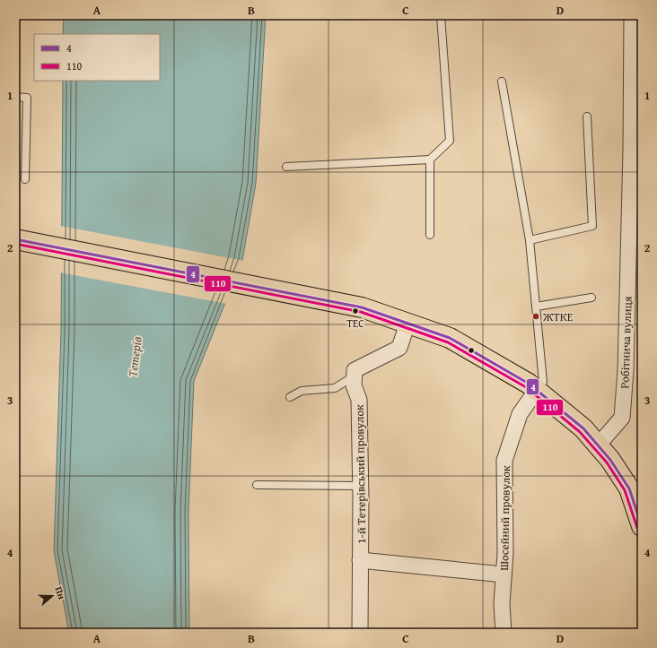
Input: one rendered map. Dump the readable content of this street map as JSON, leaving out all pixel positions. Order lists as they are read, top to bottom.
{
  "streets": {
    "street": ["Робітнича вулиця", "1-й Тетерівський провулок", "Шосейний провулок"]
  },
  "water": ["Тетерів"],
  "places": ["ТЕС", "ЖТКЕ"],
  "lines": ["transit line 4", "transit line 110"],
  "legend": ["4", "110"],
  "north": "right",
  "grid": {
    "columns": [
      "A",
      "B",
      "C",
      "D"
    ],
    "rows": [
      "1",
      "2",
      "3",
      "4"
    ]
  }
}
